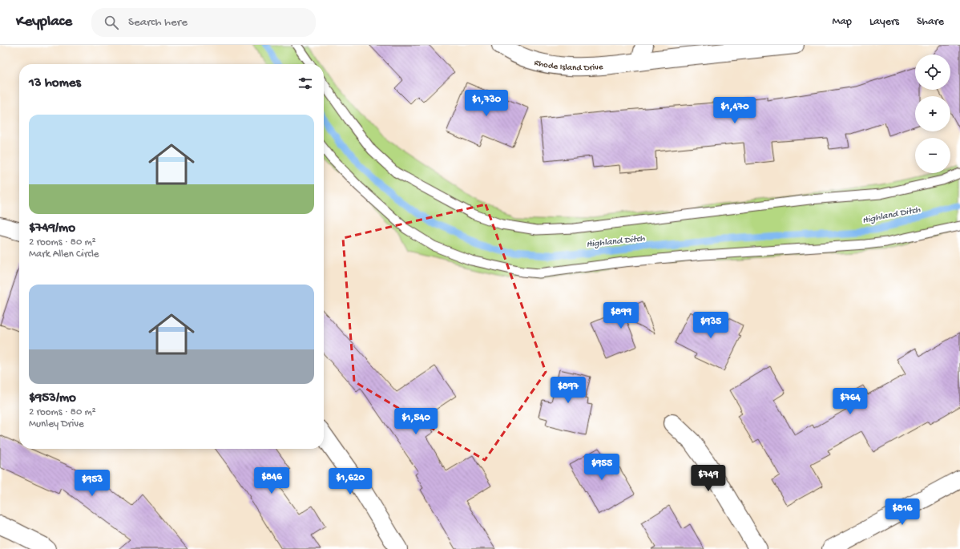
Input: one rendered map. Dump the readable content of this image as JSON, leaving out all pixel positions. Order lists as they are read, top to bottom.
{
  "streets": {
    "street": ["Rhode Island Drive"]
  },
  "water": ["Highland Ditch"],
  "page": {
    "header": "Keyplace",
    "search": "Search here",
    "nav": ["Map", "Layers", "Share"],
    "map_buttons": ["+", "−"],
    "heading": "13 homes",
    "price": [
      "$1,730",
      "$1,470",
      "$899",
      "$935",
      "$897",
      "$764",
      "$1,540",
      "$955",
      "$749",
      "$846",
      "$1,620",
      "$953",
      "$816"
    ],
    "list": [
      {
        "name": "$749/mo",
        "note": "2 rooms · 80 m² · Mark Allen Circle"
      },
      {
        "name": "$953/mo",
        "note": "2 rooms · 80 m² · Munley Drive"
      }
    ]
  }
}
